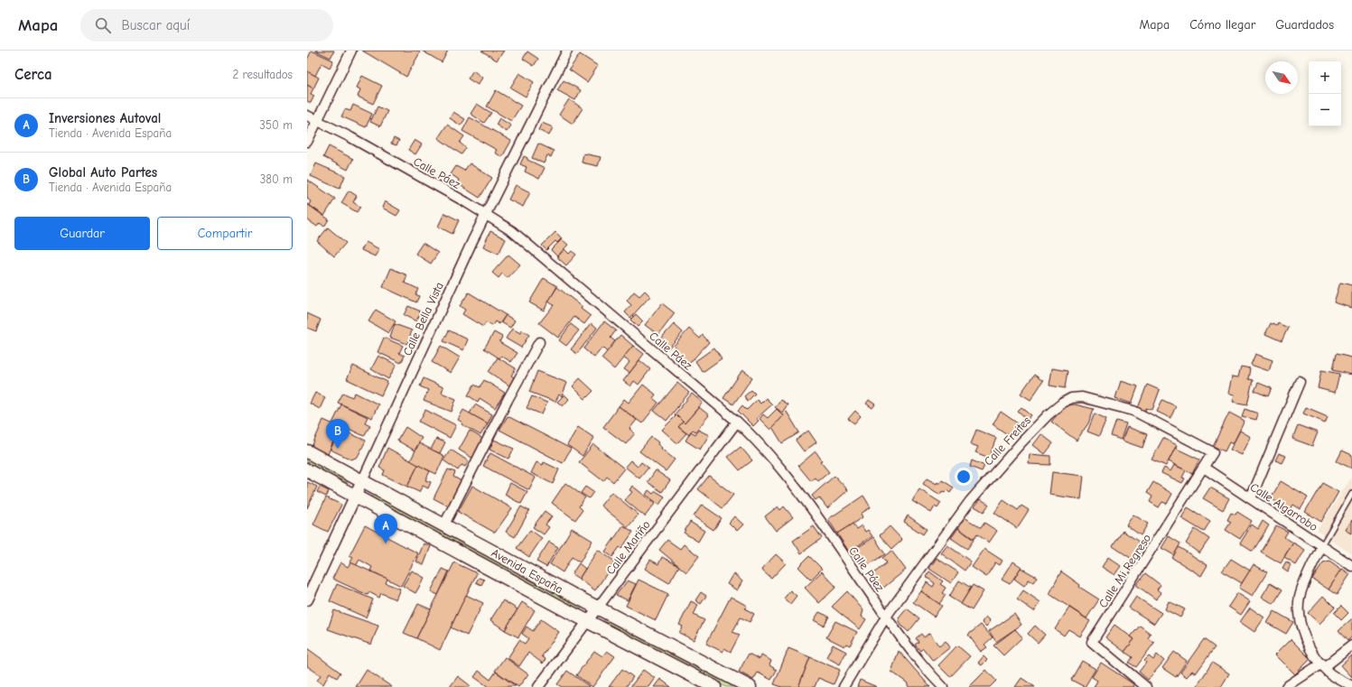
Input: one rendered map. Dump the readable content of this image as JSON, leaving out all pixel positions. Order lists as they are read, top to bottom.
{
  "streets": {
    "main road": ["Avenida España"],
    "street": [
      "Calle Páez",
      "Calle Bella Vista",
      "Calle Freites",
      "Calle Algarrobo",
      "Calle Mariño",
      "Calle Mi Regreso"
    ]
  },
  "crossings": [
    ["Calle Páez", "Calle Bella Vista"],
    ["Calle Páez", "Calle Freites"],
    ["Calle Páez", "Calle Mariño"],
    ["Calle Bella Vista", "Avenida España"],
    ["Calle Freites", "Calle Mi Regreso"],
    ["Calle Algarrobo", "Calle Mi Regreso"],
    ["Calle Mariño", "Avenida España"]
  ],
  "north": "bottom right",
  "page": {
    "header": "Mapa",
    "search": "Buscar aquí",
    "nav": ["Mapa", "Cómo llegar", "Guardados"],
    "heading": ["Cerca", "2 resultados"],
    "map_buttons": ["+", "−"],
    "list": [
      {
        "mark": "A",
        "name": "Inversiones Autoval",
        "note": "Tienda · Avenida España",
        "value": "350 m"
      },
      {
        "mark": "B",
        "name": "Global Auto Partes",
        "note": "Tienda · Avenida España",
        "value": "380 m"
      }
    ],
    "buttons": ["Guardar", "Compartir"],
    "pins": ["B", "A"]
  }
}
